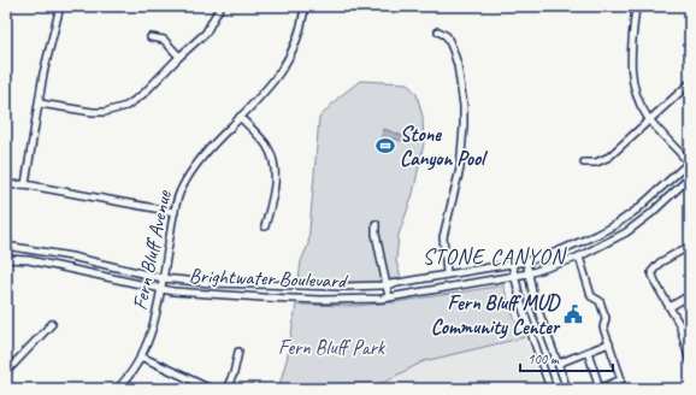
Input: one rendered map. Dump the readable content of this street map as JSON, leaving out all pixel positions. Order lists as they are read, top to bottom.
{
  "streets": {
    "street": ["Fern Bluff Avenue", "Brightwater Boulevard"]
  },
  "crossings": [
    ["Fern Bluff Avenue", "Brightwater Boulevard"]
  ],
  "districts": ["STONE CANYON"],
  "parks": ["Fern Bluff Park"],
  "places": {
    "sports": ["Stone Canyon Pool"],
    "public building": ["Fern Bluff MUD Community Center"]
  },
  "scale_bar": "100 m"
}
